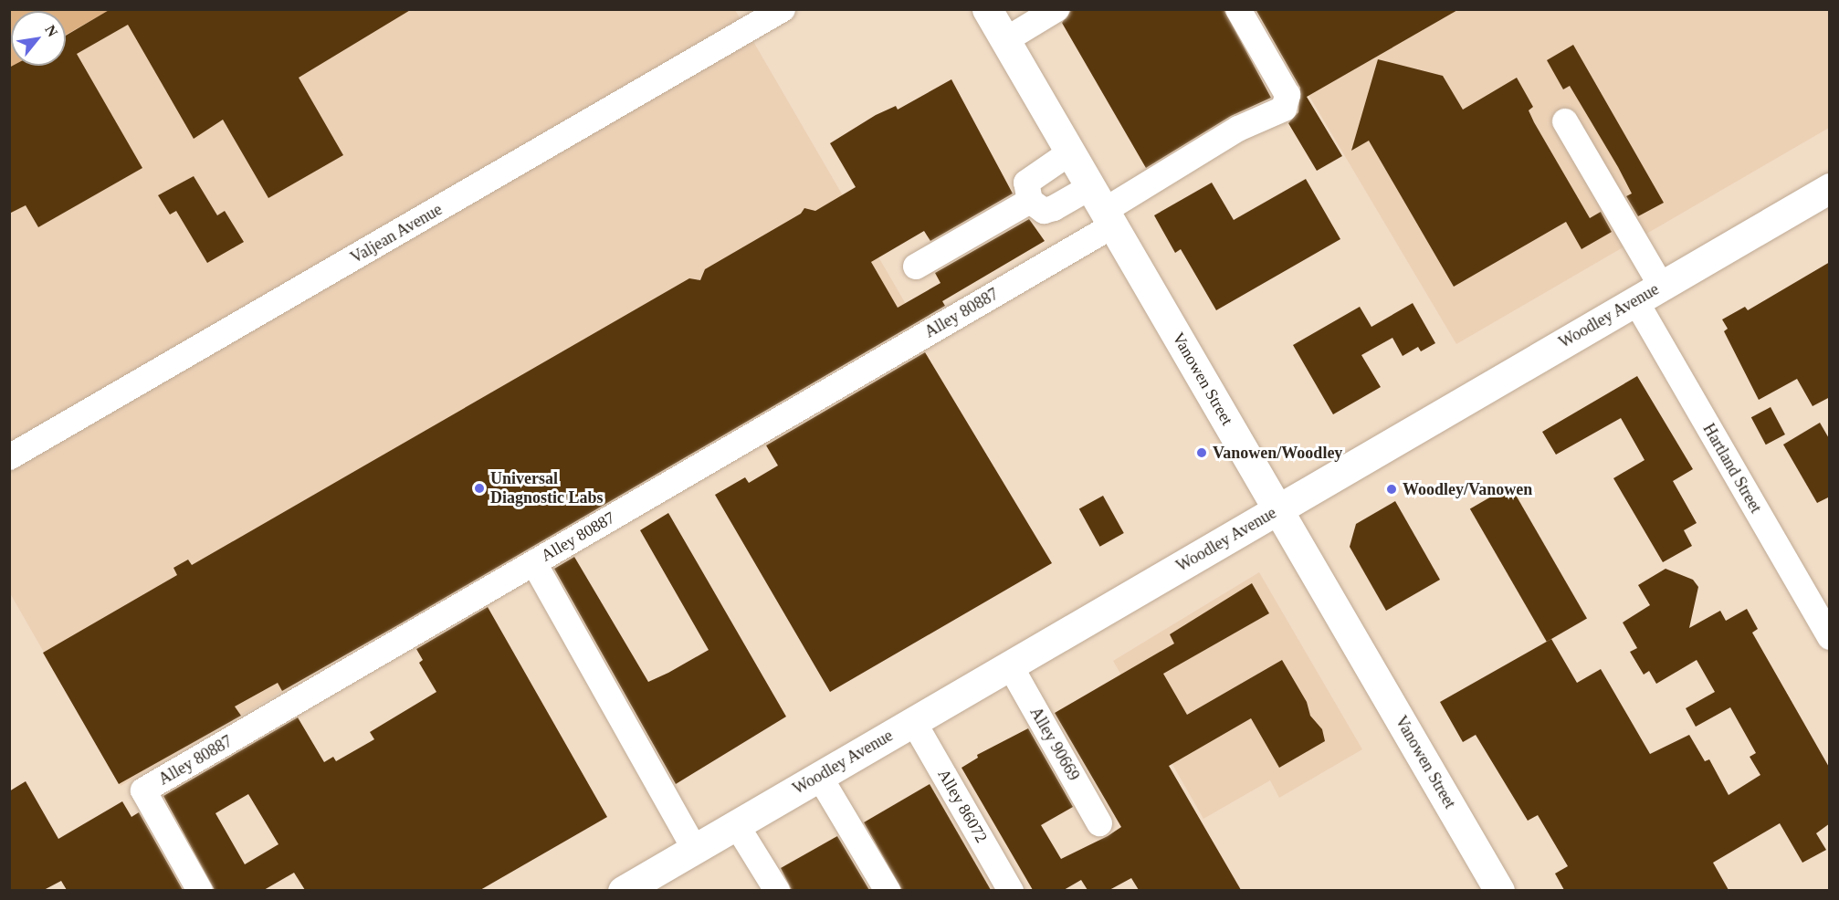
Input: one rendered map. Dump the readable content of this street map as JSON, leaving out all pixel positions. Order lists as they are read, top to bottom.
{
  "streets": {
    "main road": ["Woodley Avenue", "Vanowen Street"],
    "street": [
      "Valjean Avenue",
      "Alley 80887",
      "Hartland Street",
      "Alley 90669",
      "Alley 86072"
    ]
  },
  "crossings": [
    ["Alley 80887", "Vanowen Street"],
    ["Woodley Avenue", "Vanowen Street"],
    ["Woodley Avenue", "Hartland Street"],
    ["Woodley Avenue", "Alley 90669"],
    ["Woodley Avenue", "Alley 86072"]
  ],
  "places": ["Vanowen/Woodley", "Universal Diagnostic Labs", "Woodley/Vanowen"],
  "north": "top right"
}
